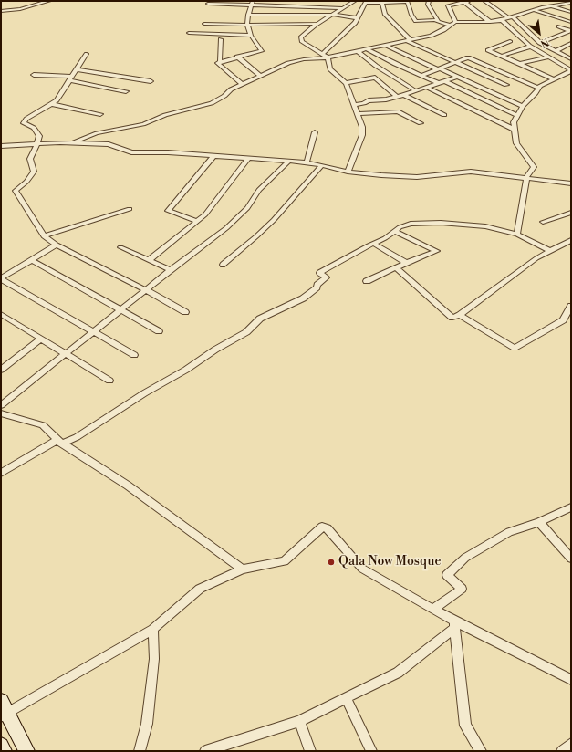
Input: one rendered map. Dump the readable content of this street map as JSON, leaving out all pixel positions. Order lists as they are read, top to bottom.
{
  "places": ["Qala Now Mosque"],
  "north": "bottom right"
}
